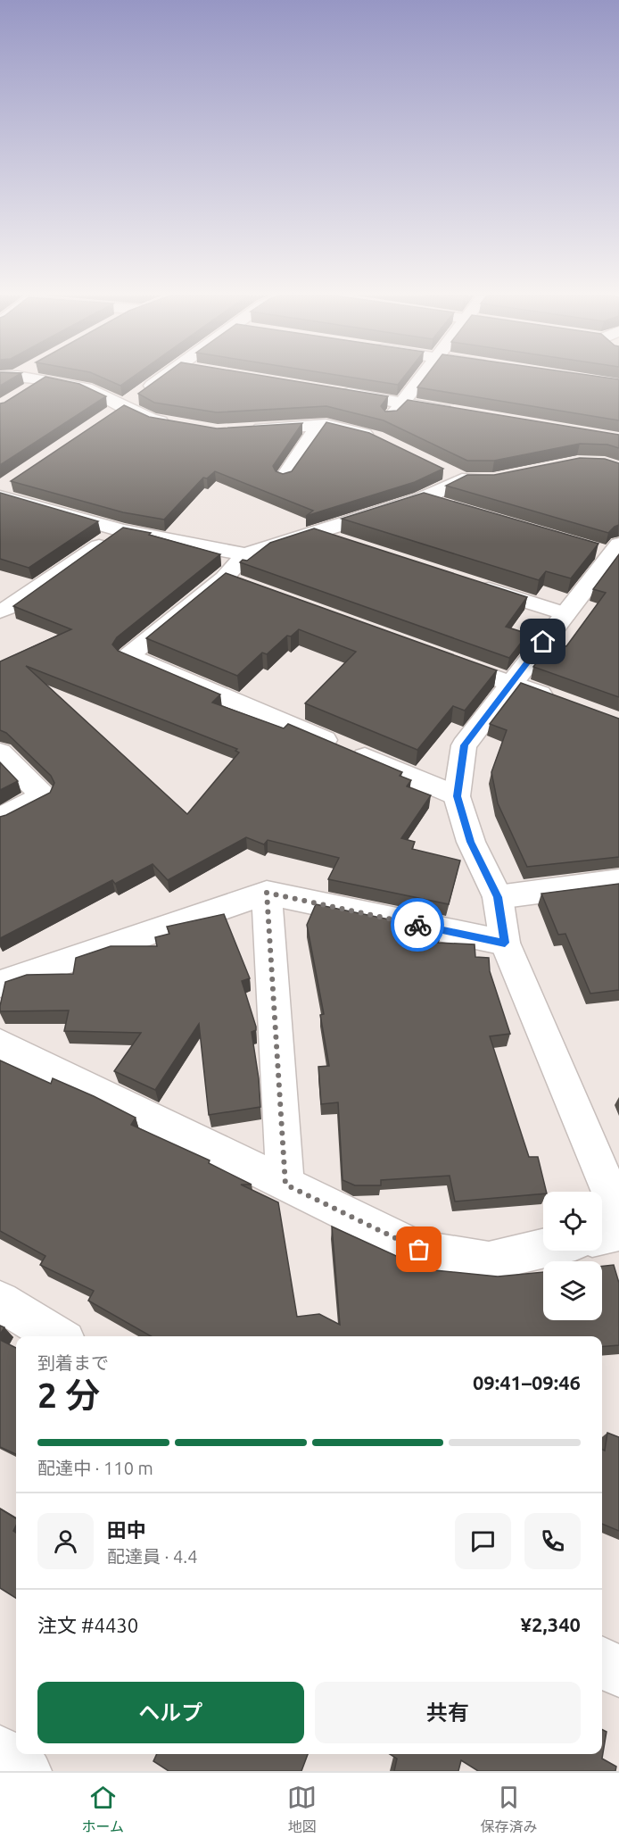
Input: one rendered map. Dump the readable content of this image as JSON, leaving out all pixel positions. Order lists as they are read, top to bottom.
{
  "page": {
    "heading": ["2 分", "到着まで", "09:41–09:46"],
    "panel": [
      "田中",
      "配達員 · 4.4",
      "注文 #4430",
      "¥2,340"
    ],
    "bar": "配達中 · 110 m",
    "buttons": ["ヘルプ", "共有"],
    "tabs": ["ホーム", "地図", "保存済み"]
  }
}
